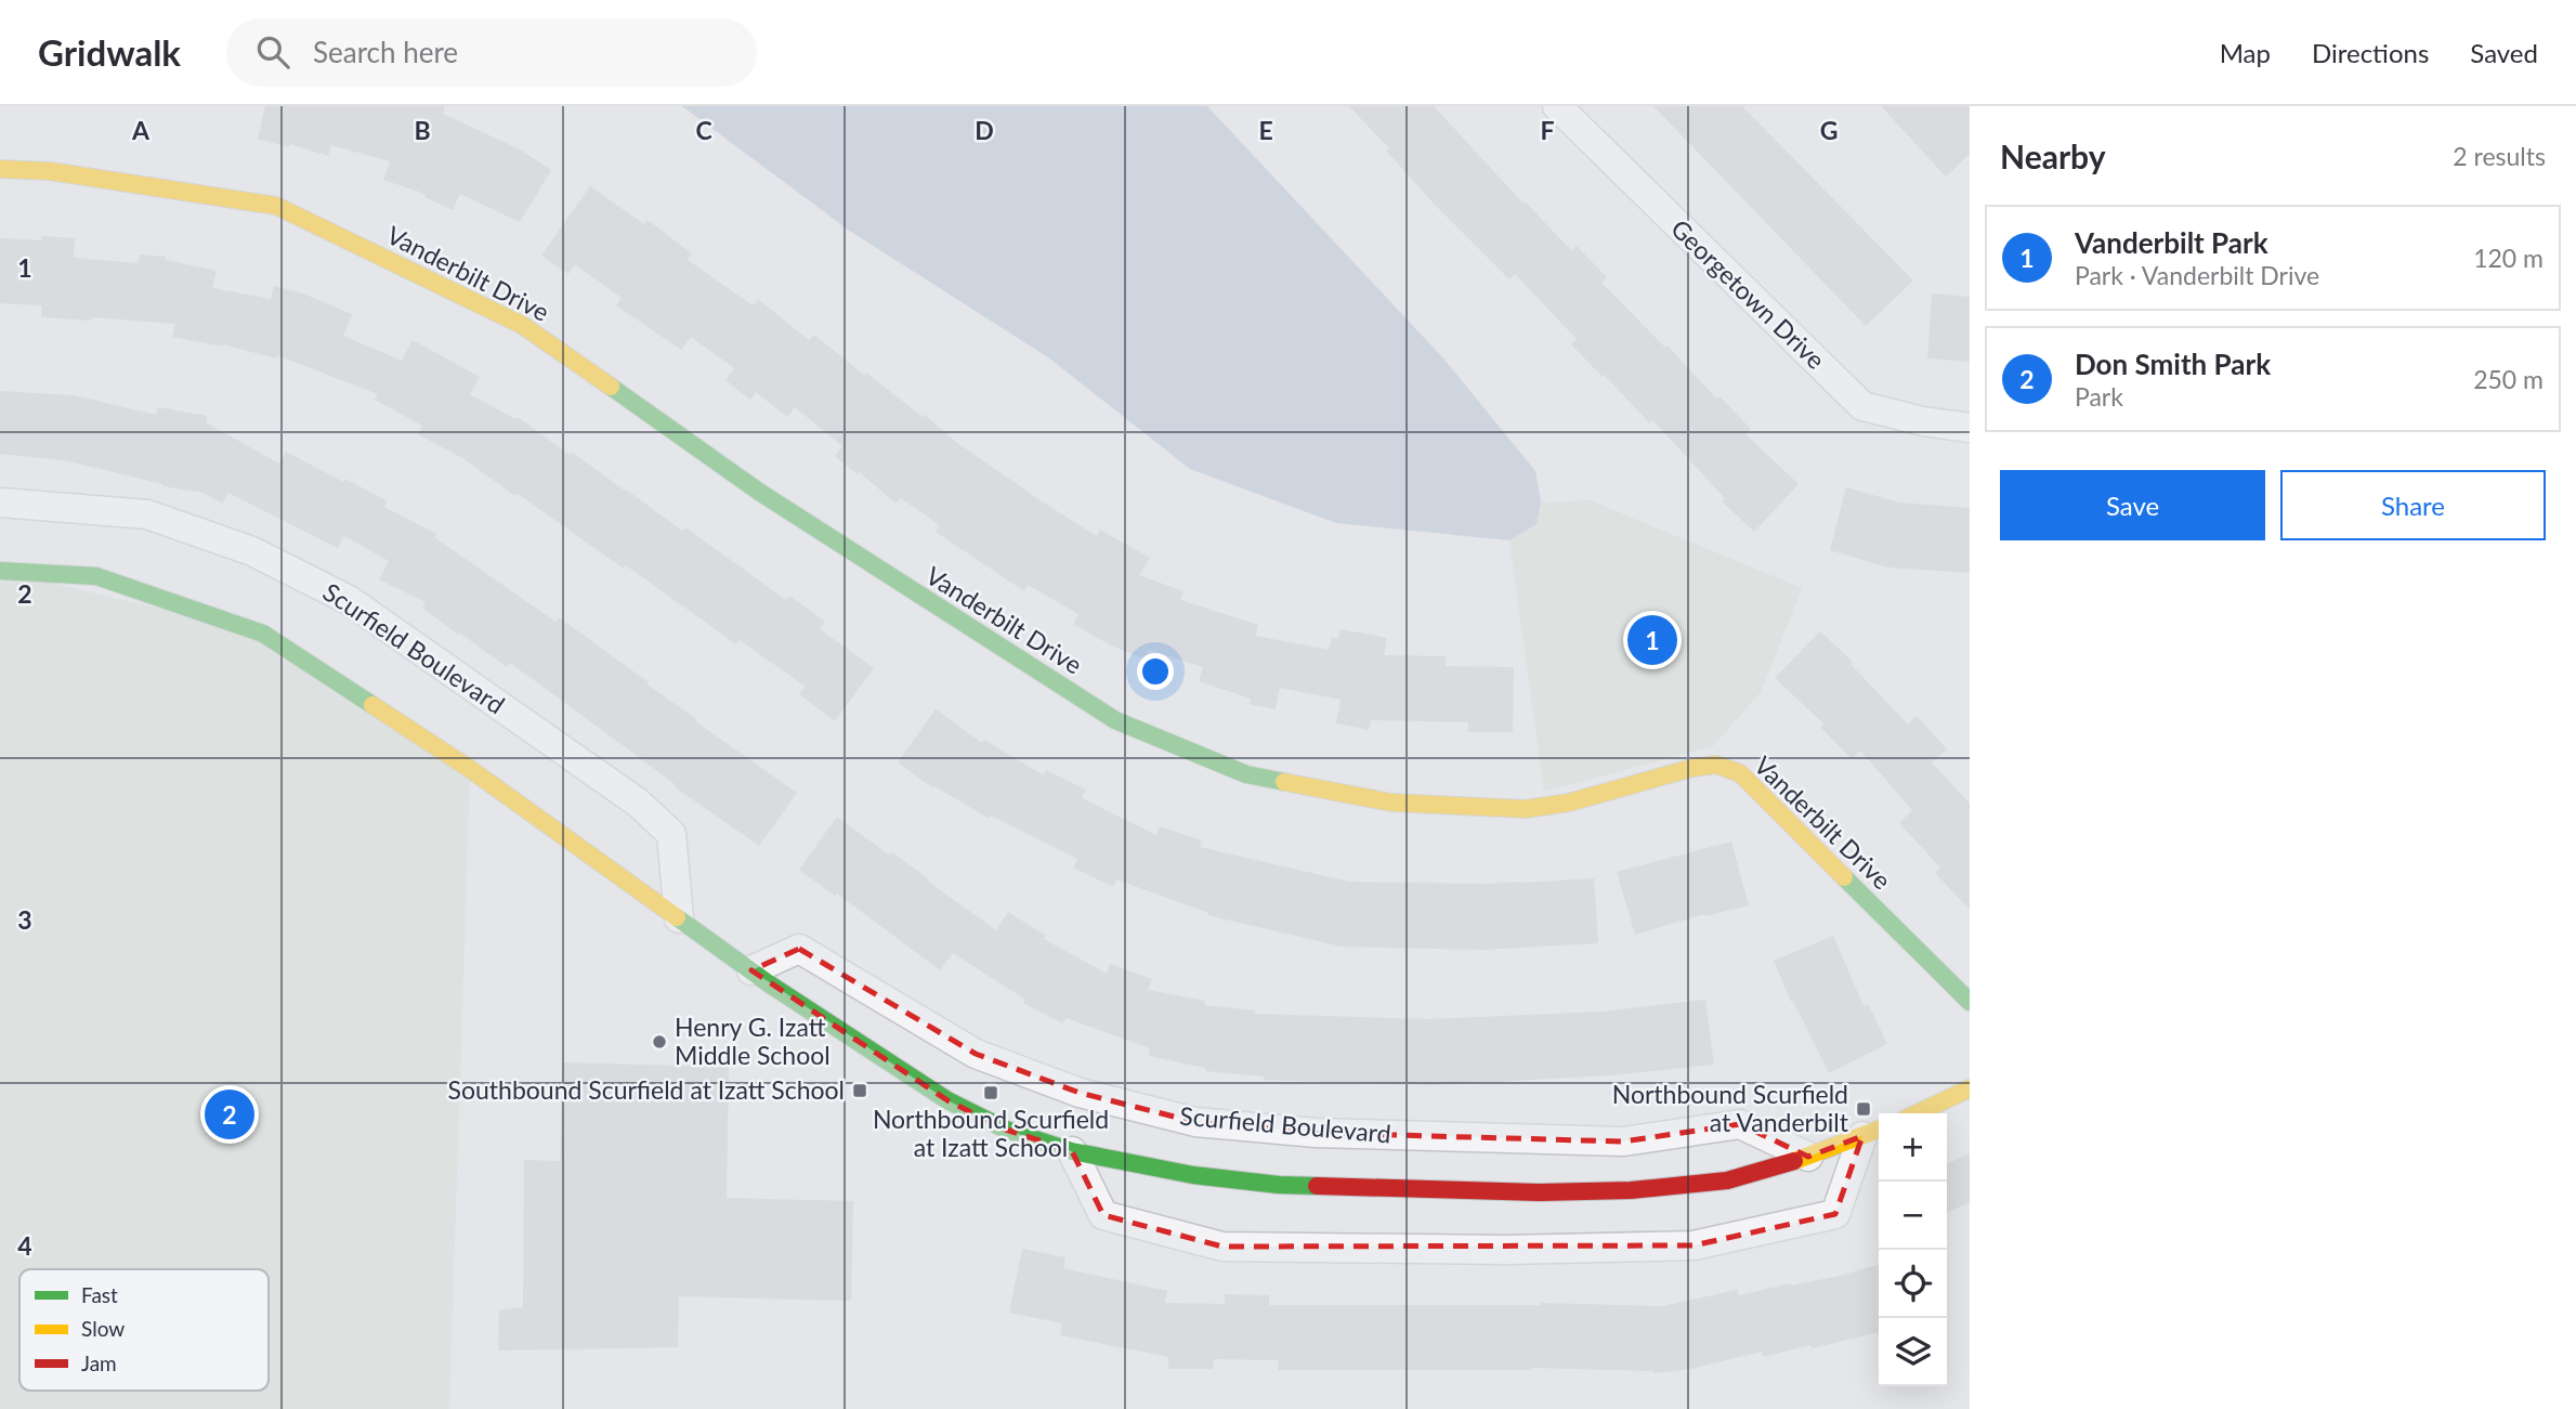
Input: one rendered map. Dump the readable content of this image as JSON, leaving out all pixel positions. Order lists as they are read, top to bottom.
{
  "streets": {
    "street": ["Vanderbilt Drive", "Georgetown Drive", "Scurfield Boulevard"]
  },
  "places": {
    "other": ["Henry G. Izatt Middle School"],
    "transit": ["Southbound Scurfield at Izatt School", "Northbound Scurfield at Izatt School", "Northbound Scurfield at Vanderbilt"]
  },
  "legend": ["Fast", "Slow", "Jam"],
  "page": {
    "header": "Gridwalk",
    "search": "Search here",
    "nav": ["Map", "Directions", "Saved"],
    "heading": ["Nearby", "2 results"],
    "list": [
      {
        "mark": "1",
        "name": "Vanderbilt Park",
        "note": "Park · Vanderbilt Drive",
        "value": "120 m"
      },
      {
        "mark": "2",
        "name": "Don Smith Park",
        "note": "Park",
        "value": "250 m"
      }
    ],
    "buttons": ["Save", "Share"],
    "pins": ["1", "2"],
    "map_buttons": ["+", "−"]
  },
  "grid": {
    "columns": [
      "A",
      "B",
      "C",
      "D",
      "E",
      "F",
      "G"
    ],
    "rows": [
      "1",
      "2",
      "3",
      "4"
    ]
  }
}
